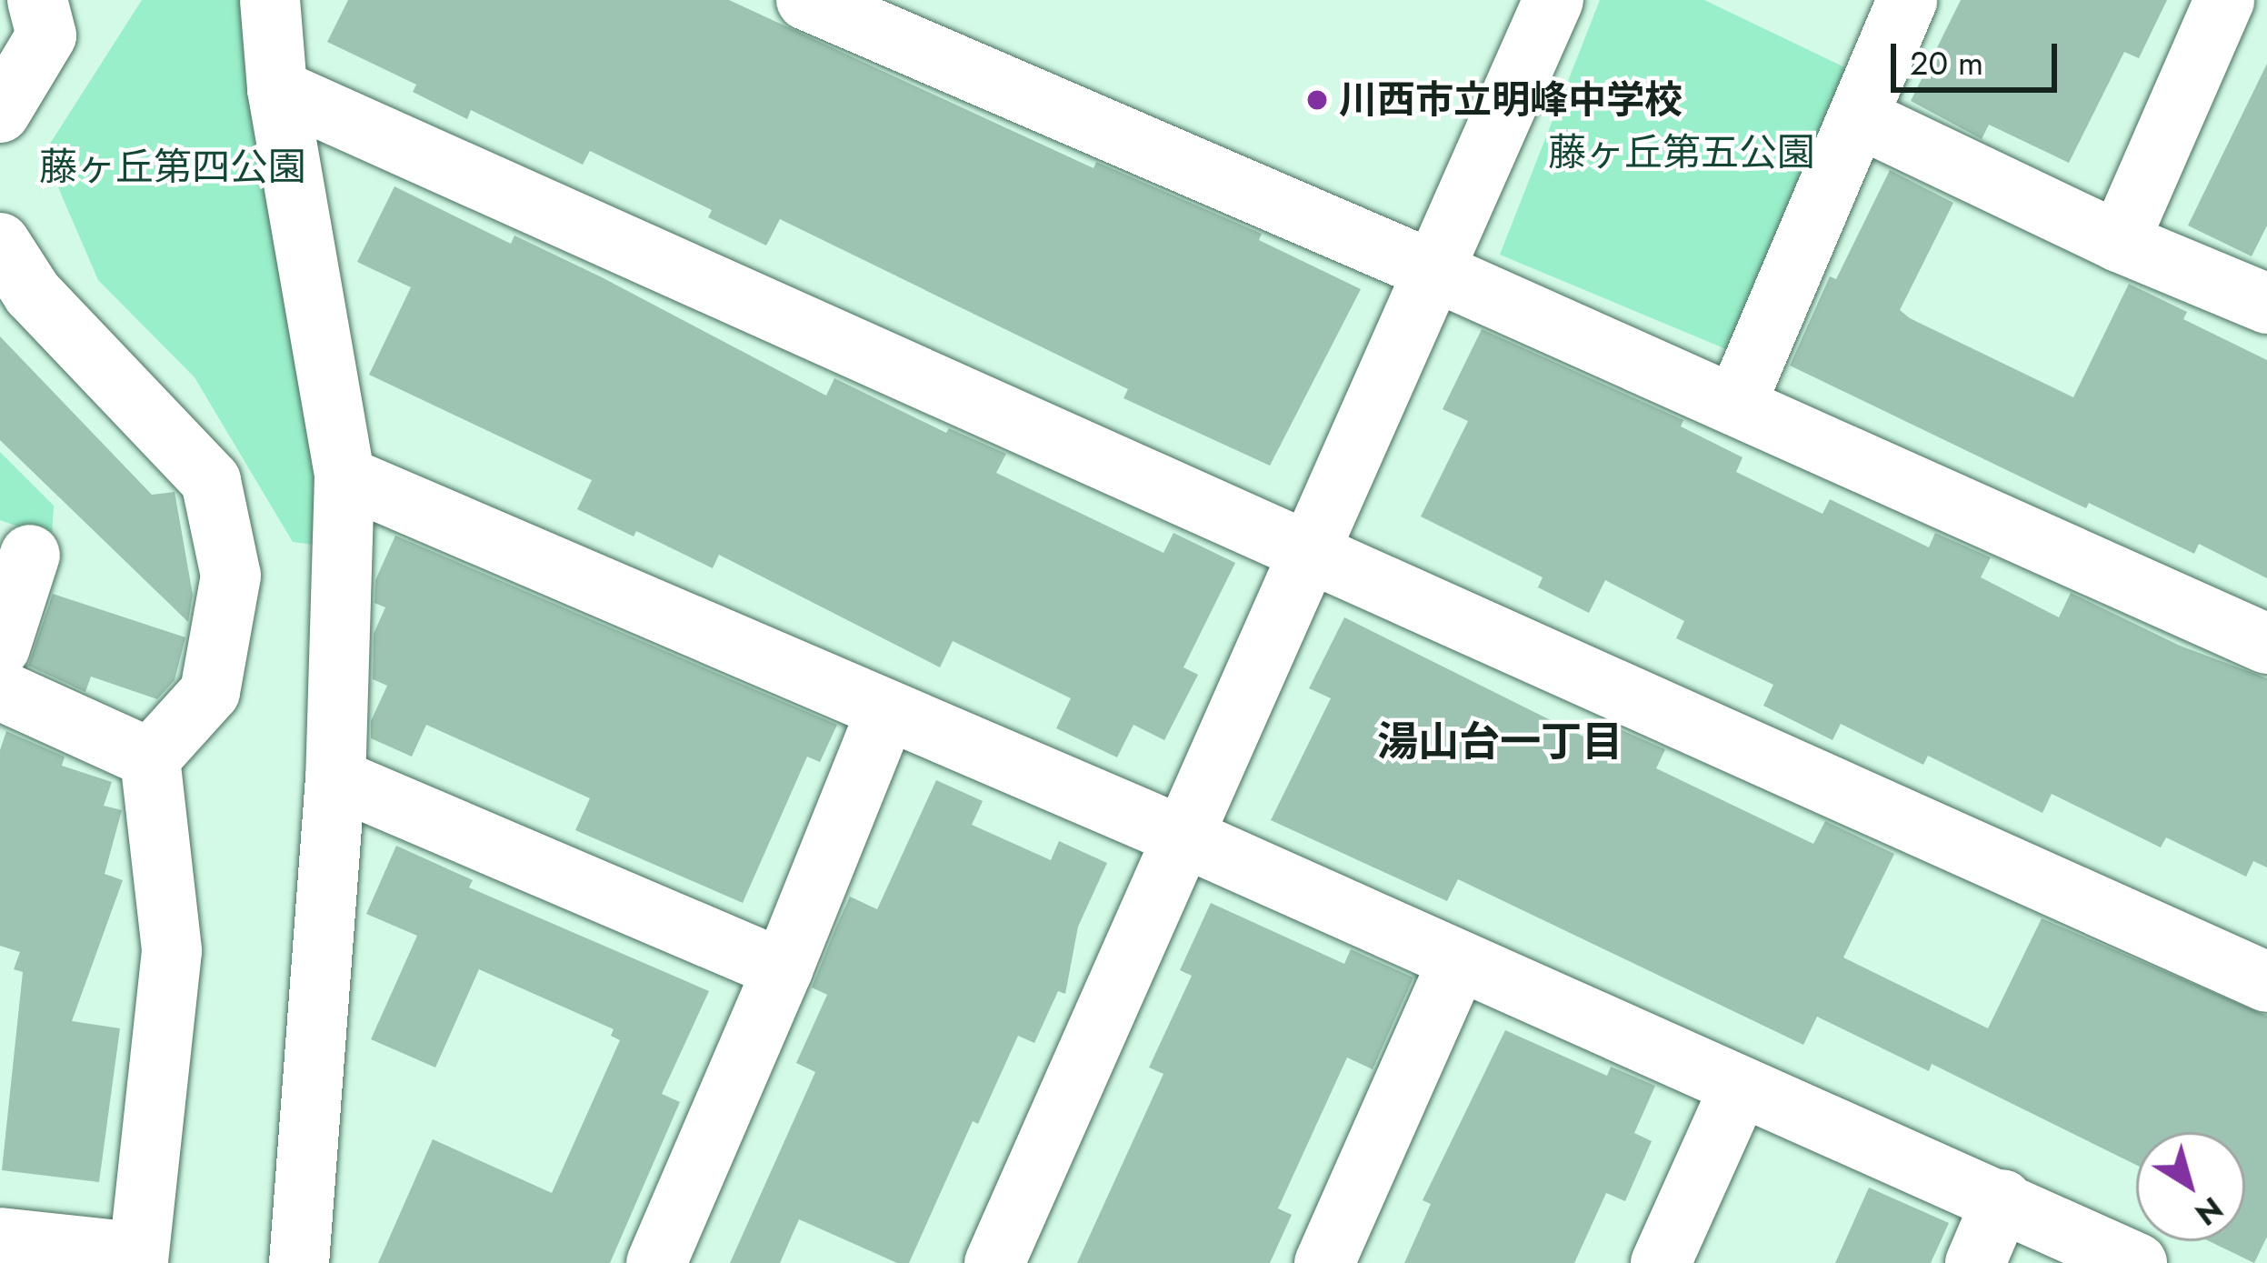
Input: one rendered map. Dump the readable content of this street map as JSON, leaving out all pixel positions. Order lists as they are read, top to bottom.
{
  "districts": ["湯山台一丁目"],
  "parks": ["藤ヶ丘第五公園", "藤ヶ丘第四公園"],
  "places": ["川西市立明峰中学校"],
  "scale_bar": "20 m",
  "north": "bottom right"
}
